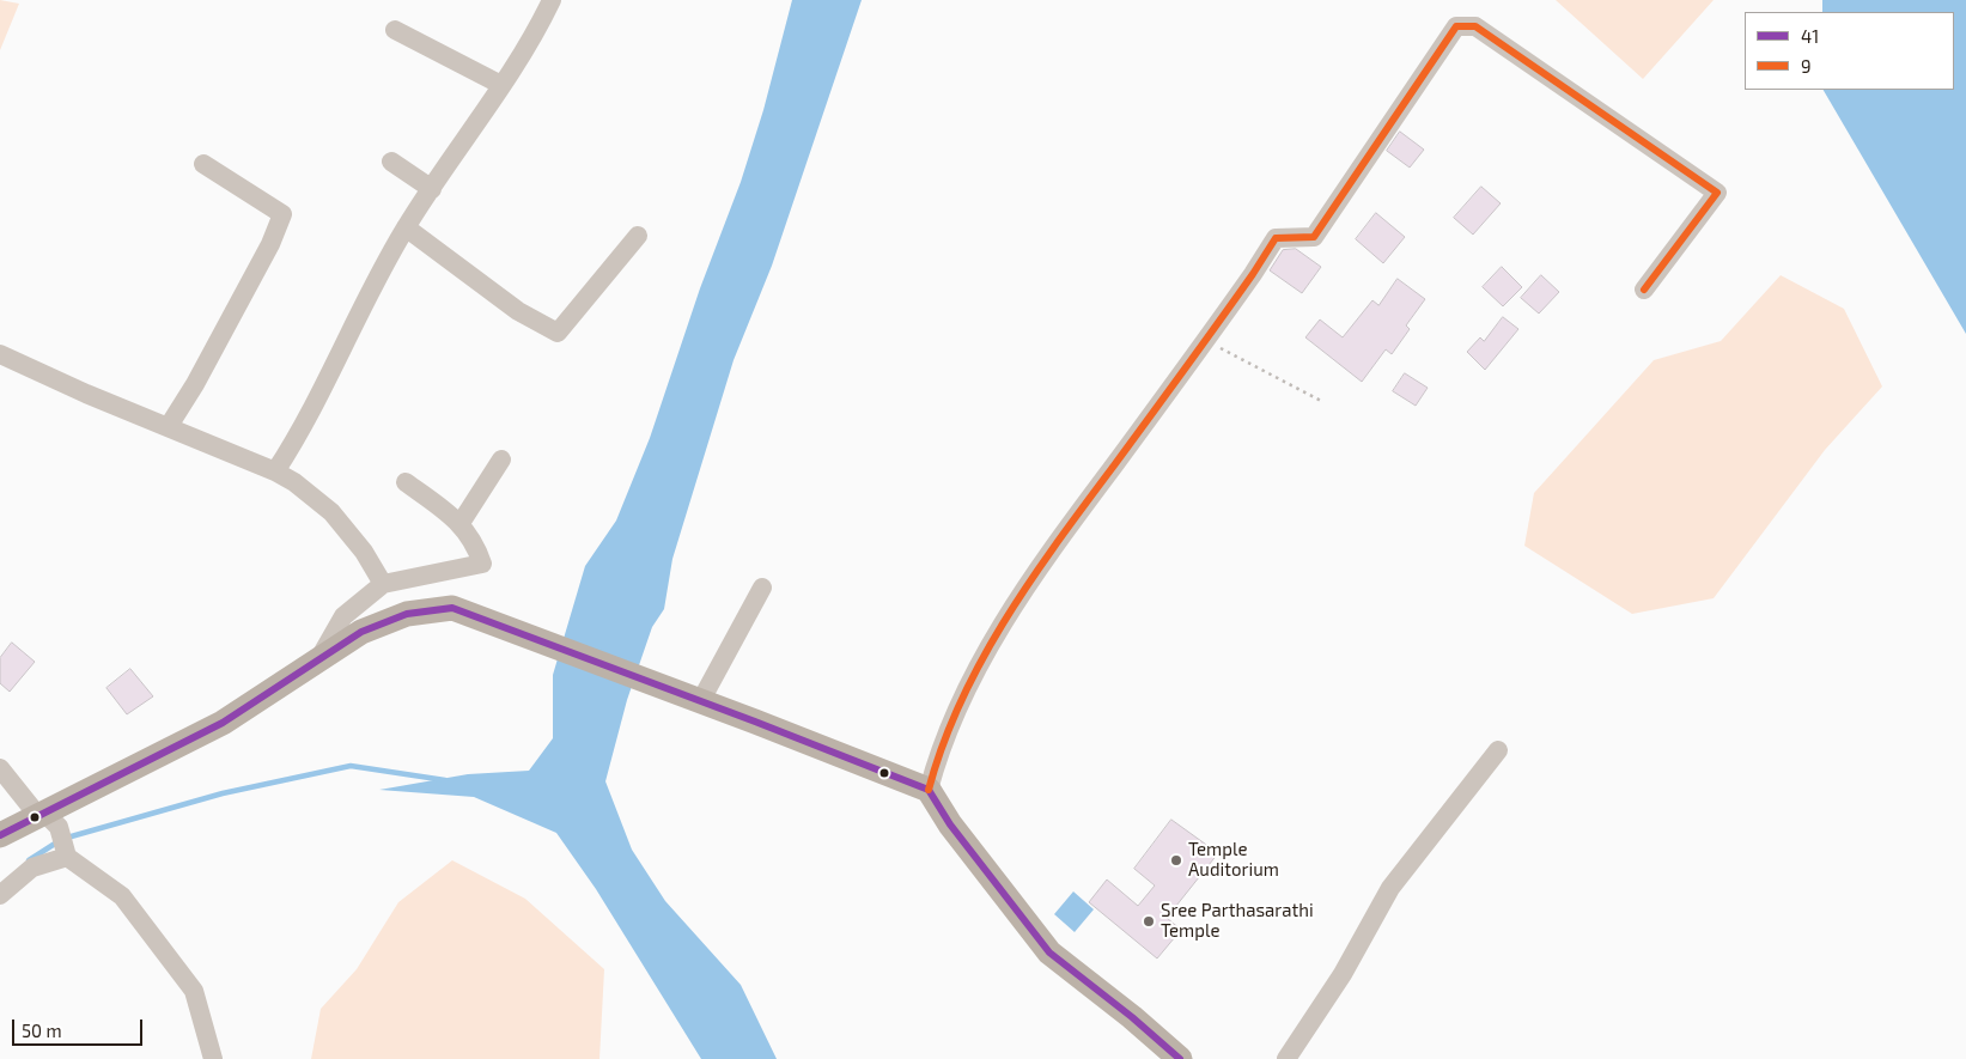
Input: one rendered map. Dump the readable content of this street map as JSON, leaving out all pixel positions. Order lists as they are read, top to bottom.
{
  "places": ["Temple Auditorium", "Sree Parthasarathi Temple"],
  "lines": ["transit line 9", "transit line 41"],
  "legend": ["41", "9"],
  "scale_bar": "50 m"
}
